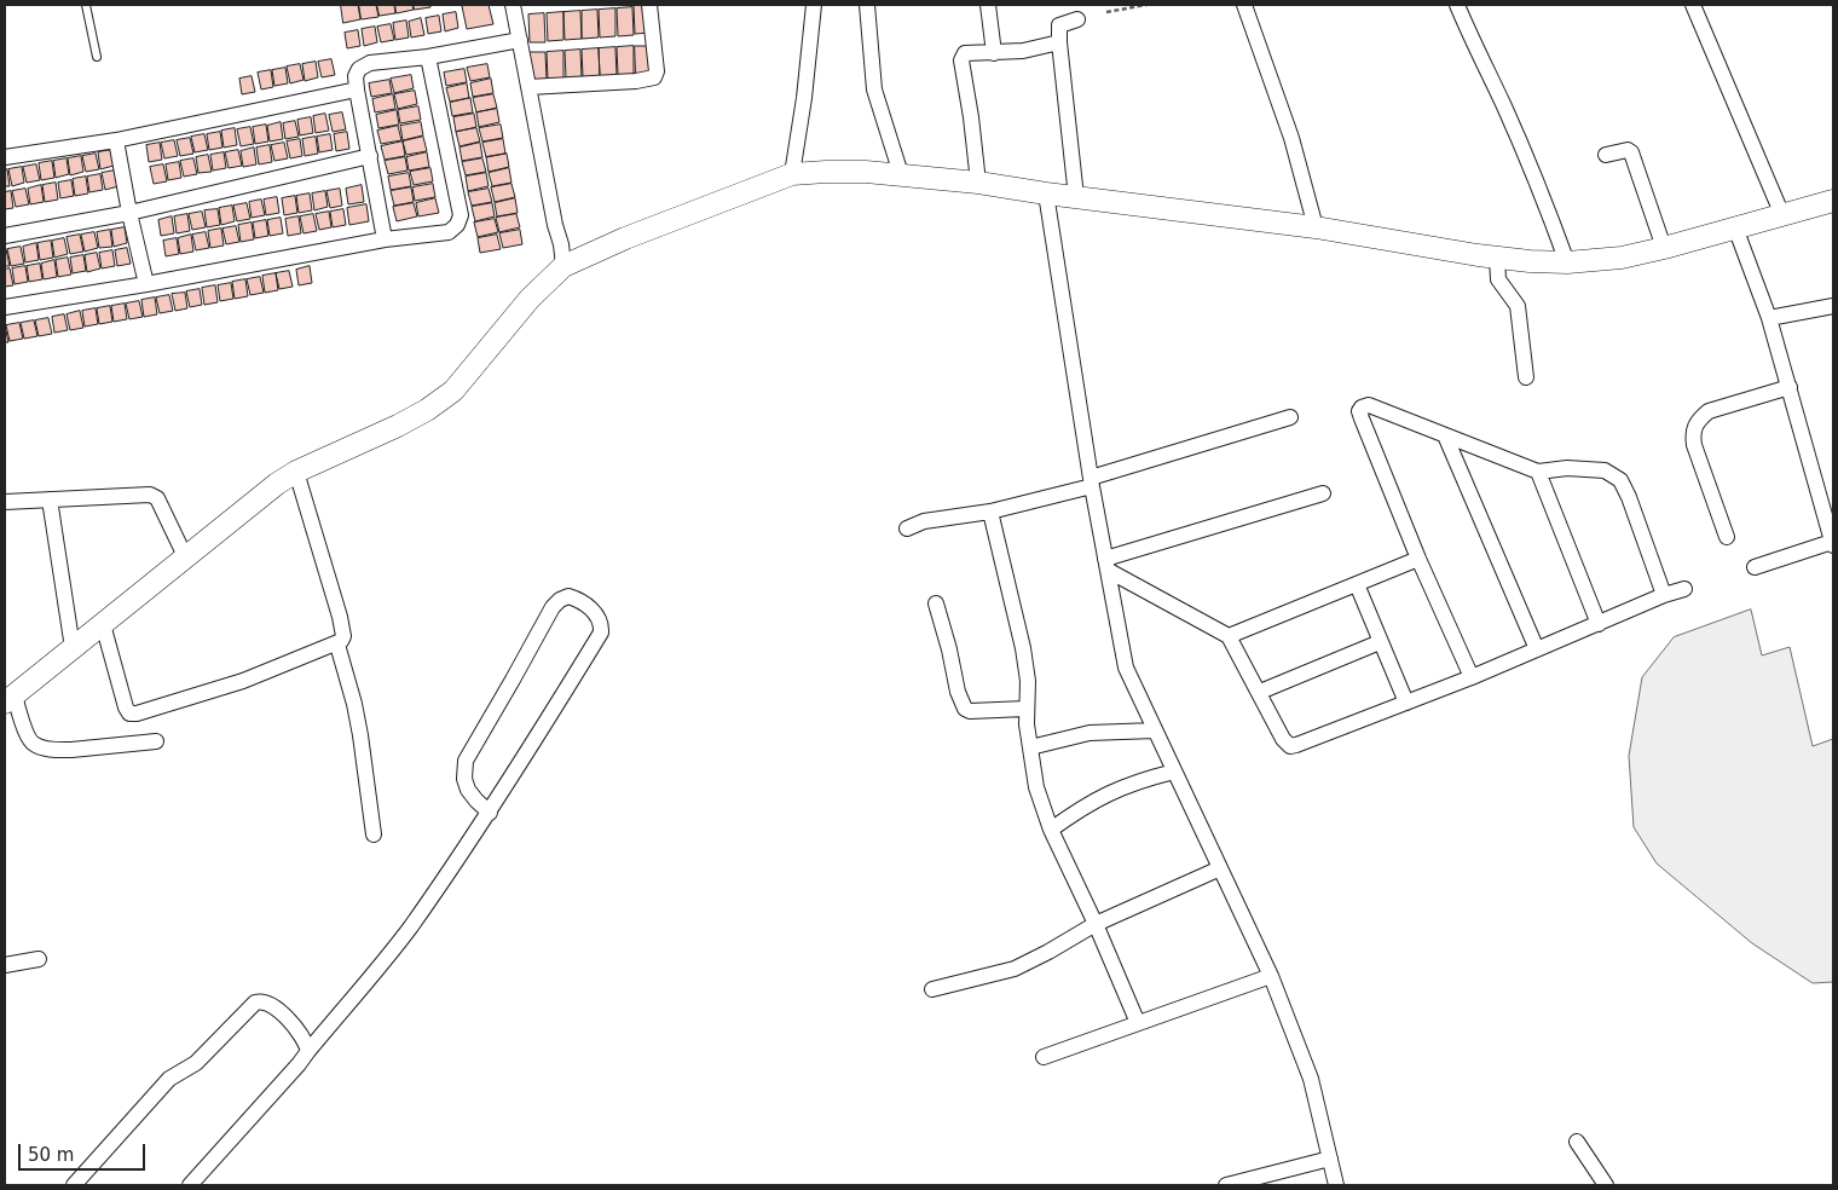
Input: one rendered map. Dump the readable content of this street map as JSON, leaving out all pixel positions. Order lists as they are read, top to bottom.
{
  "scale_bar": "50 m"
}
